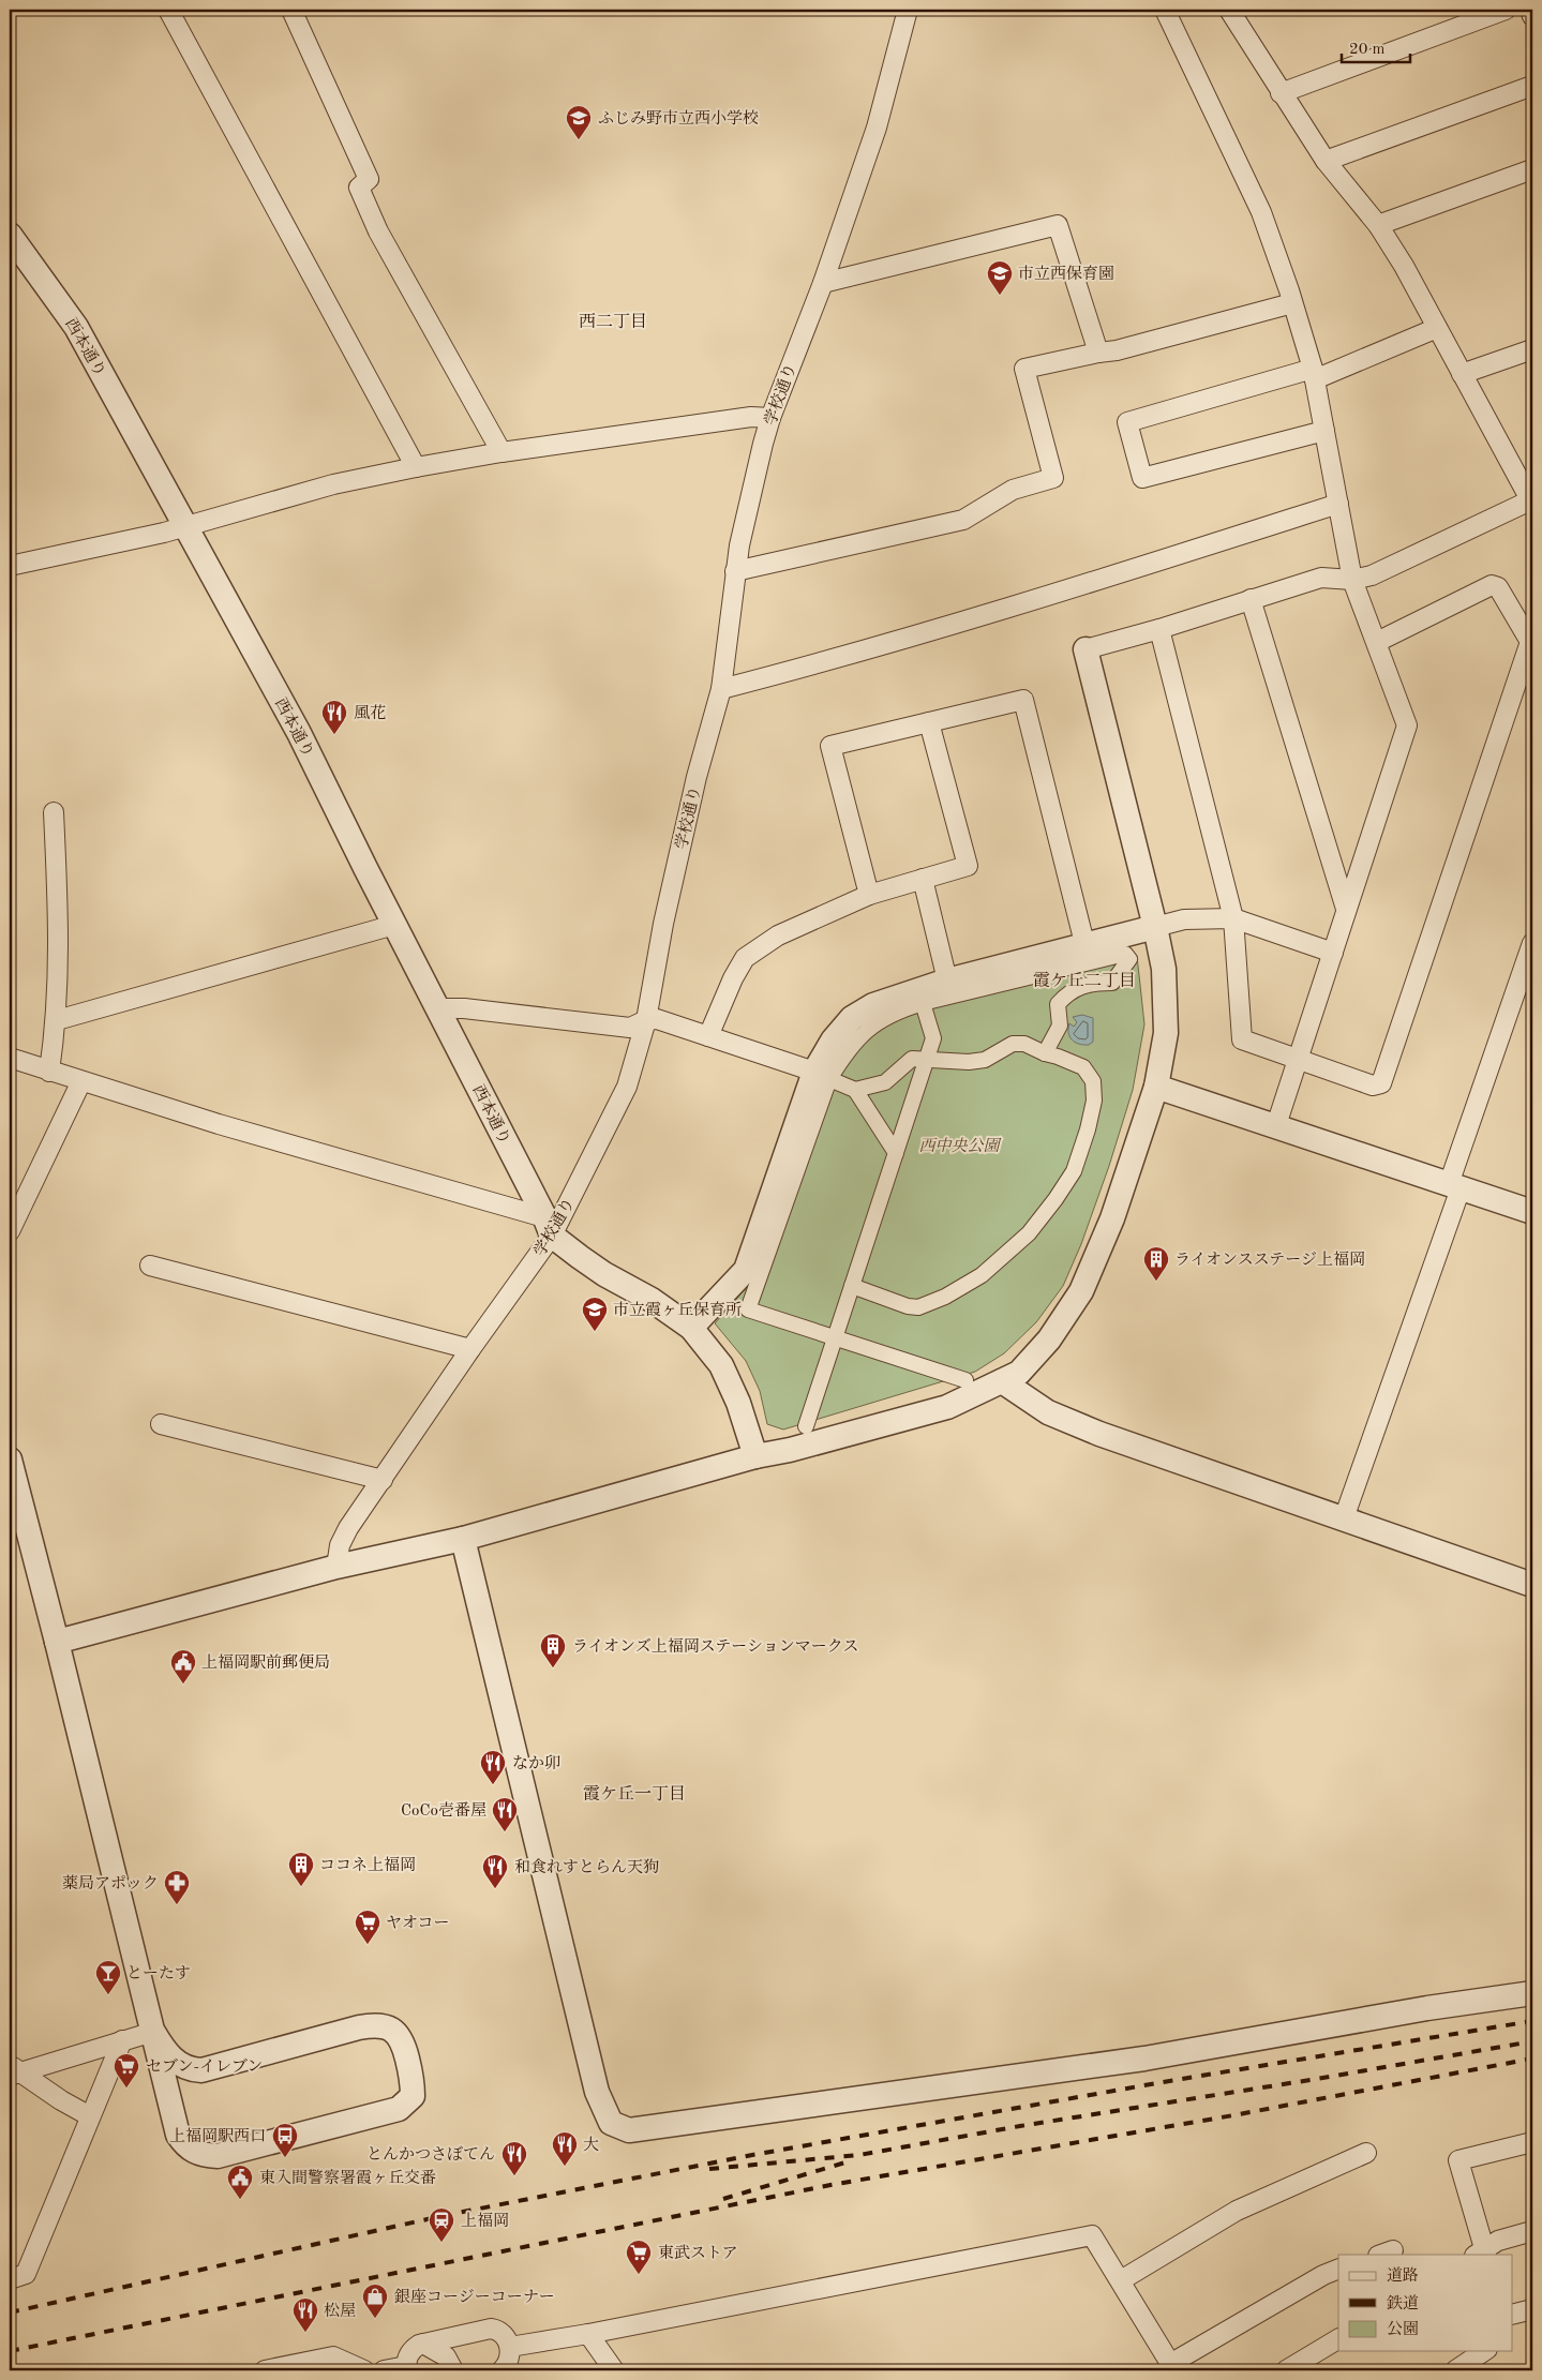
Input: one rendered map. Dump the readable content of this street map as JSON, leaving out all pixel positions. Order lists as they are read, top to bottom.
{
  "streets": {
    "street": ["西本通り", "学校通り"]
  },
  "crossings": [
    ["西本通り", "学校通り"]
  ],
  "districts": ["西二丁目", "霞ケ丘二丁目", "霞ケ丘一丁目"],
  "parks": ["西中央公園"],
  "places": {
    "school or university": ["ふじみ野市立西小学校", "市立西保育園", "市立霞ヶ丘保育所"],
    "restaurant": [
      "風花",
      "なか卯",
      "CoCo壱番屋",
      "和食れすとらん天狗",
      "大",
      "とんかつさぼてん",
      "松屋"
    ],
    "building": ["ライオンスステージ上福岡", "ライオンズ上福岡ステーションマークス", "ココネ上福岡"],
    "public building": ["上福岡駅前郵便局", "東入間警察署霞ヶ丘交番"],
    "pharmacy": ["薬局アポック"],
    "supermarket": ["ヤオコー", "セブン-イレブン", "東武ストア"],
    "bar": ["とーたす"],
    "bus stop": ["上福岡駅西口"],
    "station": ["上福岡"],
    "shop": ["銀座コージーコーナー"]
  },
  "legend": ["道路", "鉄道", "公園"],
  "scale_bar": "20 m"
}
